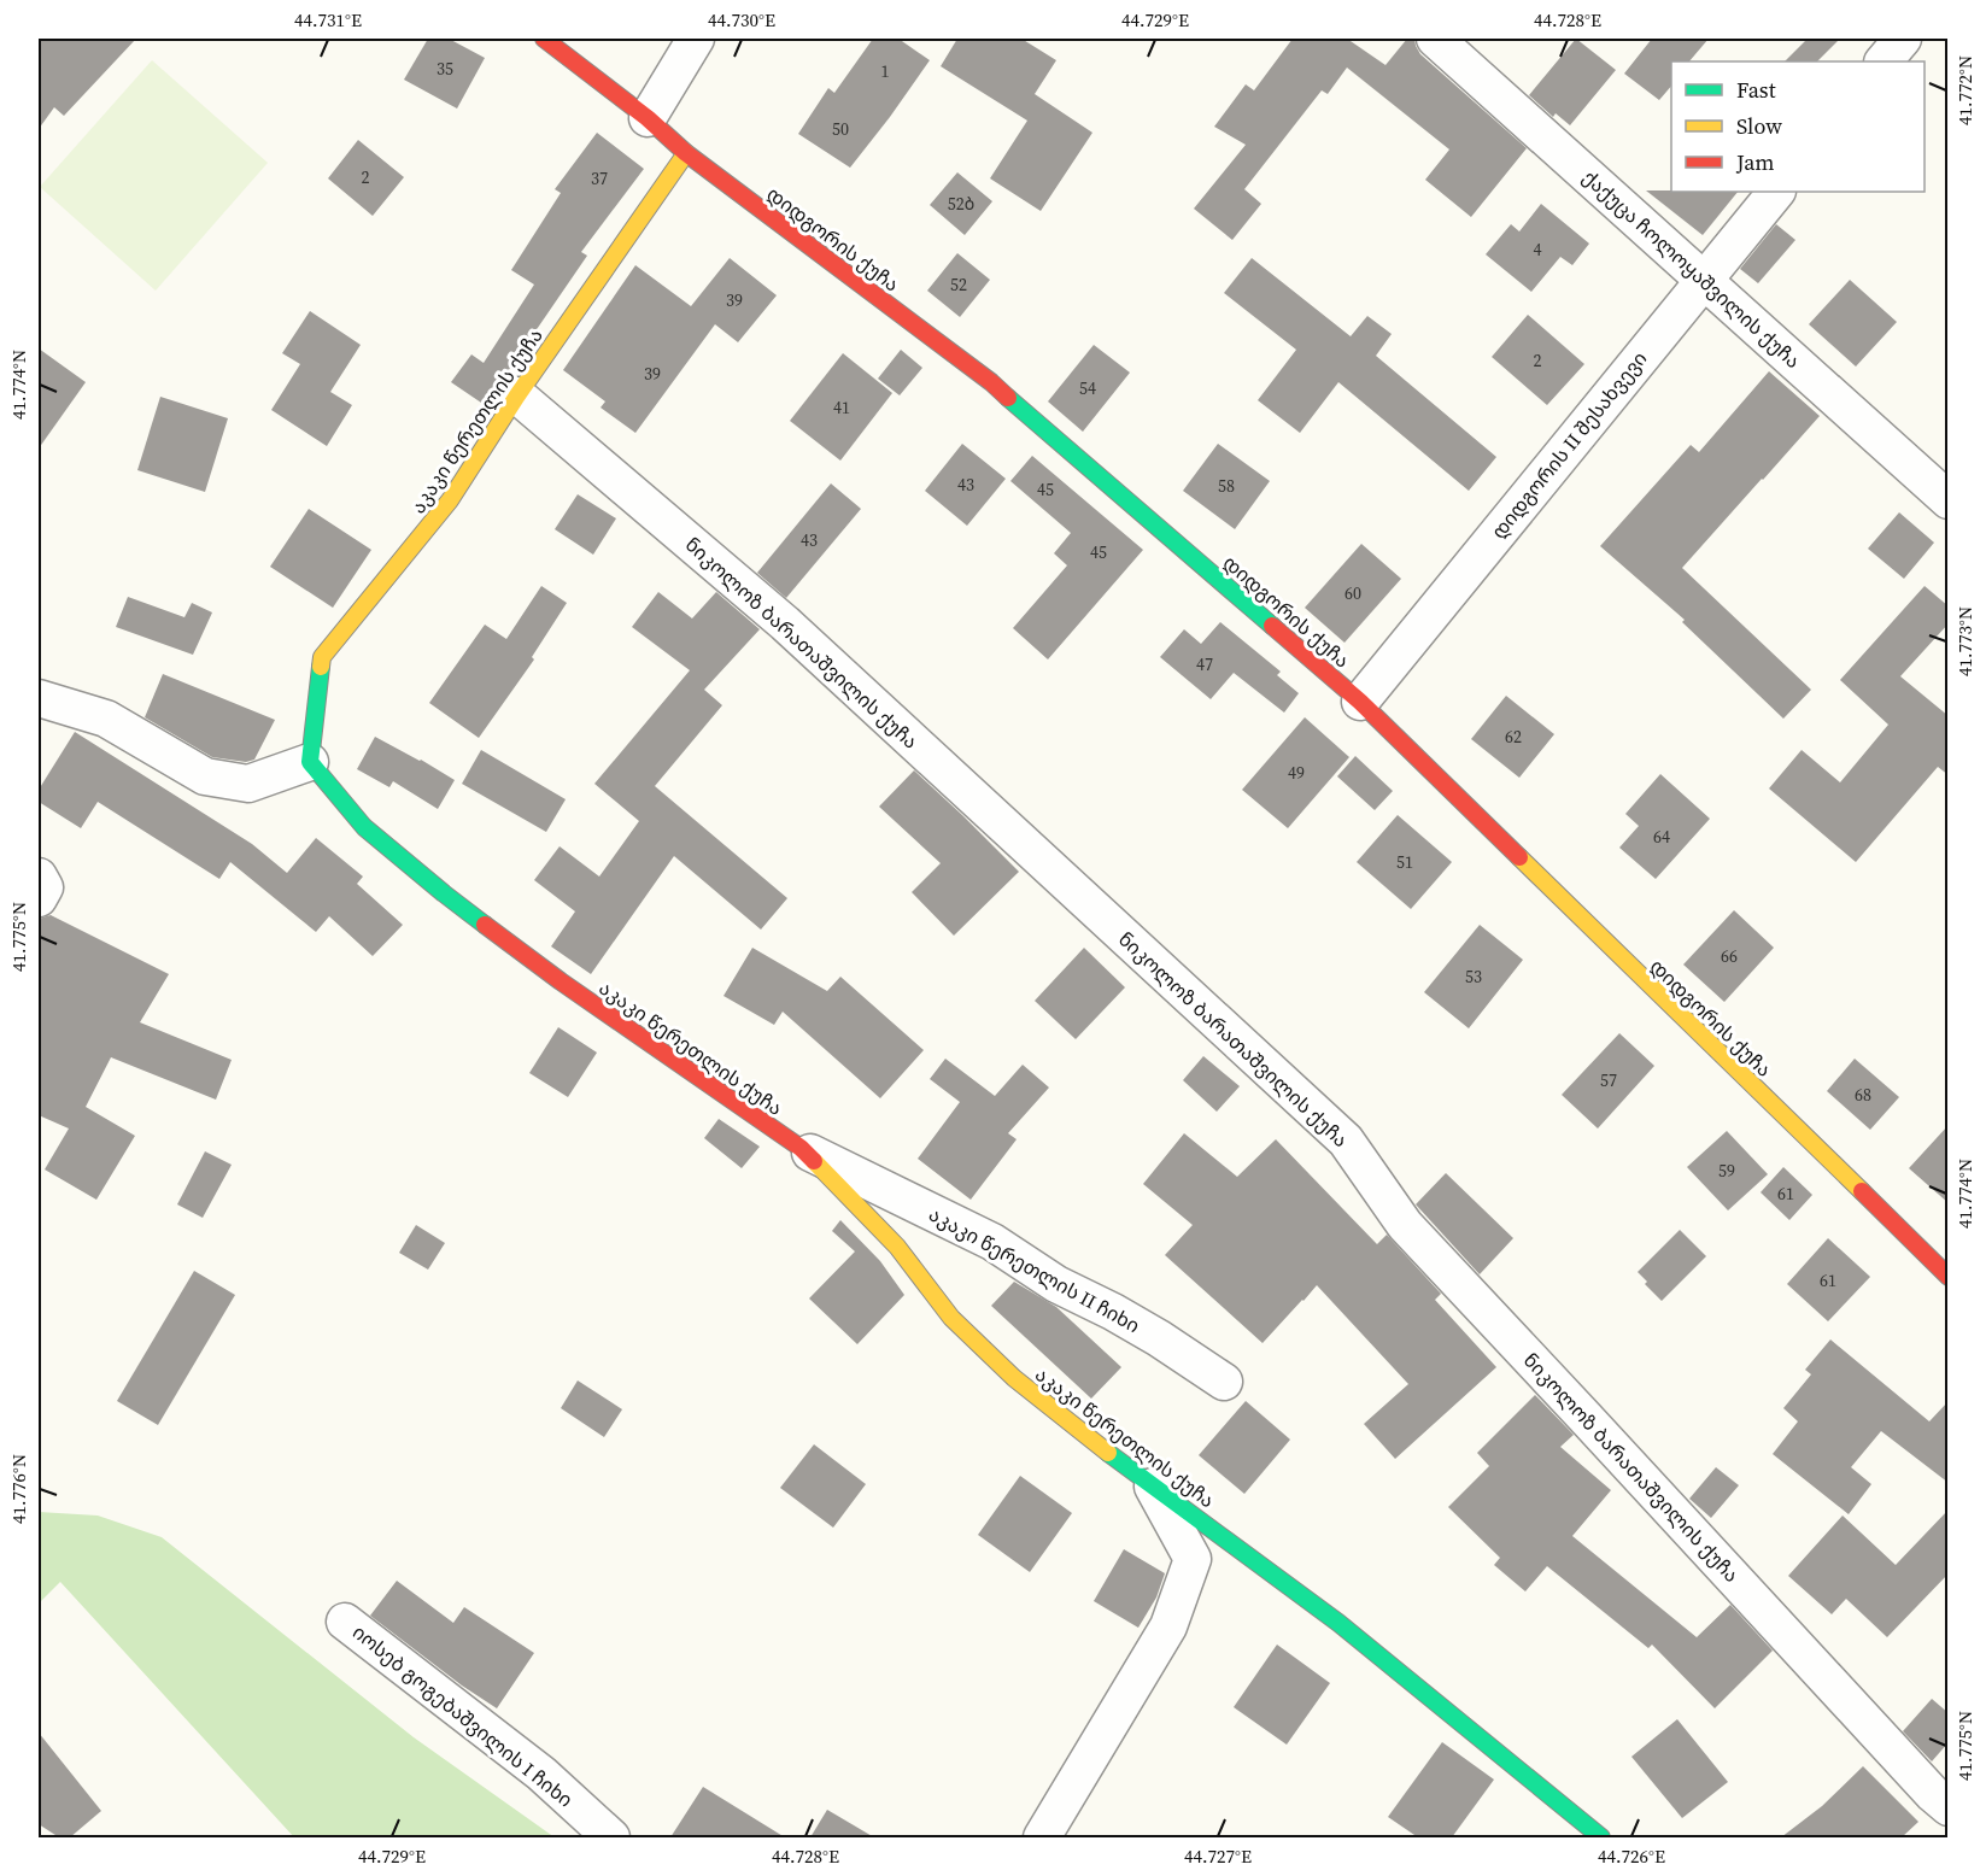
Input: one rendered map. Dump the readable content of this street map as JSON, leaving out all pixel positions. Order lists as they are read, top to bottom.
{
  "streets": {
    "street": [
      "დიდგორის ქუჩა",
      "ქაქუცა ჩოლოყაშვილის ქუჩა",
      "აკაკი წერეთლის ქუჩა",
      "დიდგორის II შესახვევი",
      "ნიკოლოზ ბარათაშვილის ქუჩა",
      "აკაკი წერეთლის II ჩიხი",
      "იოსებ გოგებაშვილის I ჩიხი"
    ]
  },
  "crossings": [
    ["დიდგორის ქუჩა", "აკაკი წერეთლის ქუჩა"],
    ["დიდგორის ქუჩა", "დიდგორის II შესახვევი"],
    ["ქაქუცა ჩოლოყაშვილის ქუჩა", "დიდგორის II შესახვევი"],
    ["აკაკი წერეთლის ქუჩა", "ნიკოლოზ ბარათაშვილის ქუჩა"],
    ["აკაკი წერეთლის ქუჩა", "აკაკი წერეთლის II ჩიხი"]
  ],
  "house_numbers": [
    "35",
    "1",
    "50",
    "2",
    "37",
    "52ბ",
    "4",
    "52",
    "39",
    "2",
    "39",
    "54",
    "41",
    "43",
    "58",
    "45",
    "43",
    "45",
    "60",
    "47",
    "62",
    "49",
    "64",
    "51",
    "66",
    "53",
    "57",
    "68",
    "59",
    "61",
    "61"
  ],
  "legend": ["Fast", "Slow", "Jam"],
  "coordinates": [
    "44.731°E",
    "44.730°E",
    "44.729°E",
    "44.728°E",
    "41.772°N",
    "41.774°N",
    "41.773°N",
    "41.775°N",
    "41.776°N",
    "44.727°E",
    "44.726°E"
  ]
}
